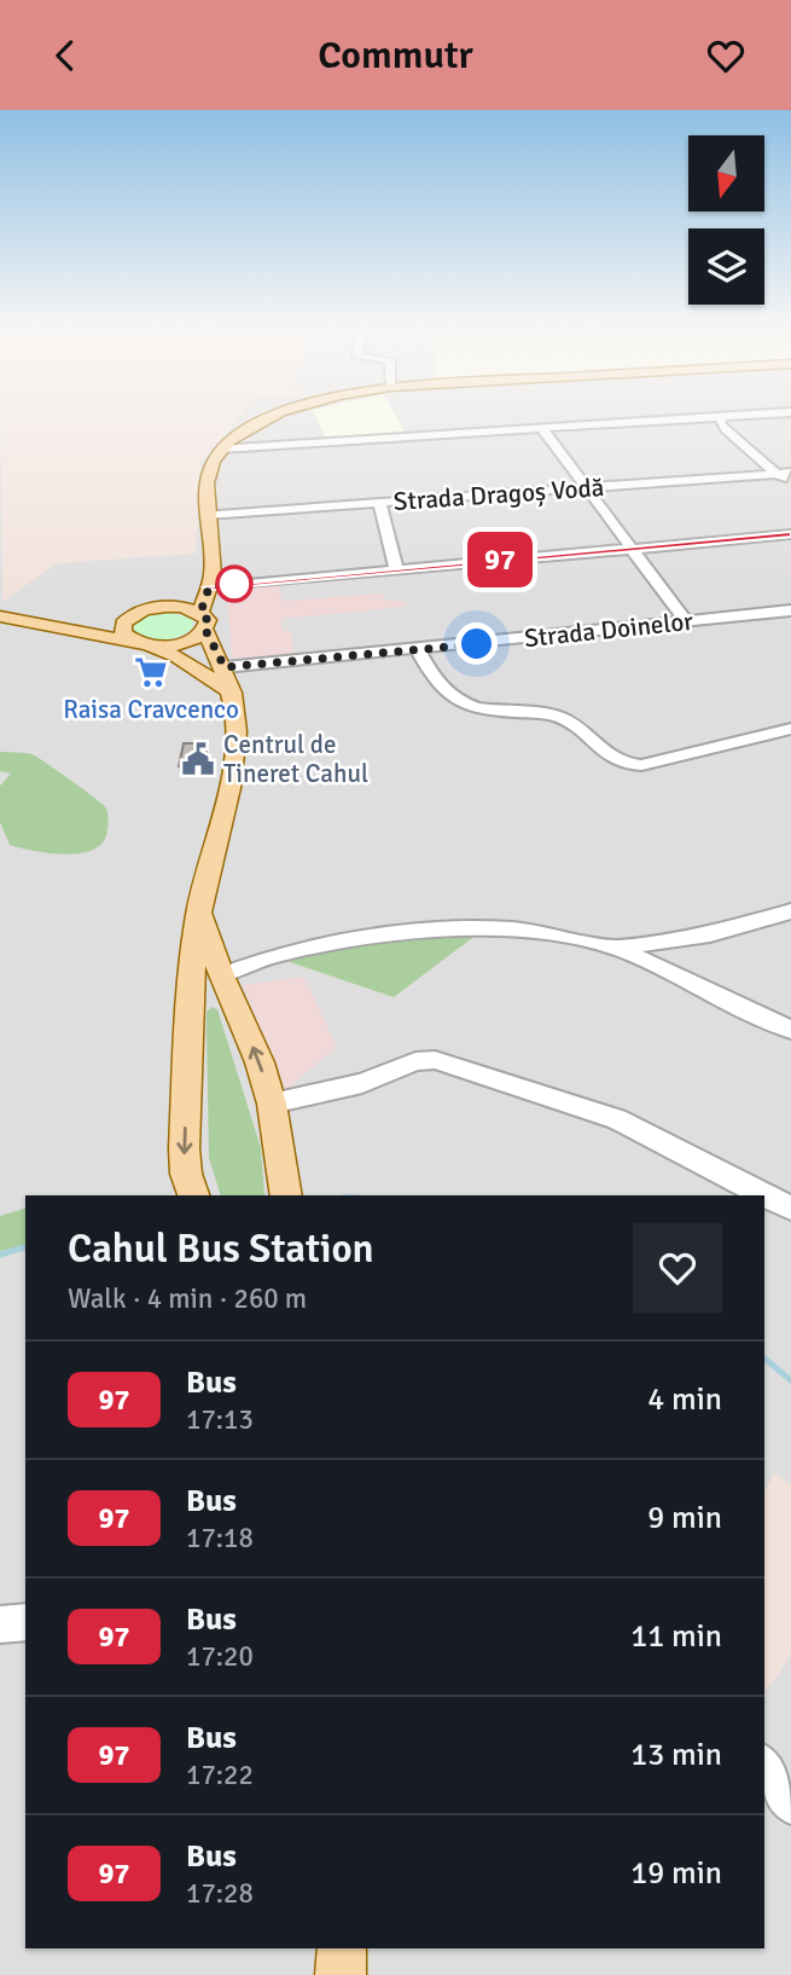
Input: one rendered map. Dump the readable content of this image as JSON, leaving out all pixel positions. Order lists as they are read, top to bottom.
{
  "streets": {
    "street": ["Strada Dragoș Vodă", "Strada Doinelor"]
  },
  "places": {
    "supermarket": ["Raisa Cravcenco"],
    "public building": ["Centrul de Tineret Cahul"]
  },
  "lines": ["bus line 97"],
  "north": "bottom",
  "page": {
    "header": "Commutr",
    "on_map": "97",
    "heading": ["Cahul Bus Station", "Walk · 4 min · 260 m"],
    "list": [
      {
        "mark": "97",
        "name": "Bus",
        "note": "17:13",
        "value": "4 min"
      },
      {
        "mark": "97",
        "name": "Bus",
        "note": "17:18",
        "value": "9 min"
      },
      {
        "mark": "97",
        "name": "Bus",
        "note": "17:20",
        "value": "11 min"
      },
      {
        "mark": "97",
        "name": "Bus",
        "note": "17:22",
        "value": "13 min"
      },
      {
        "mark": "97",
        "name": "Bus",
        "note": "17:28",
        "value": "19 min"
      }
    ]
  }
}
